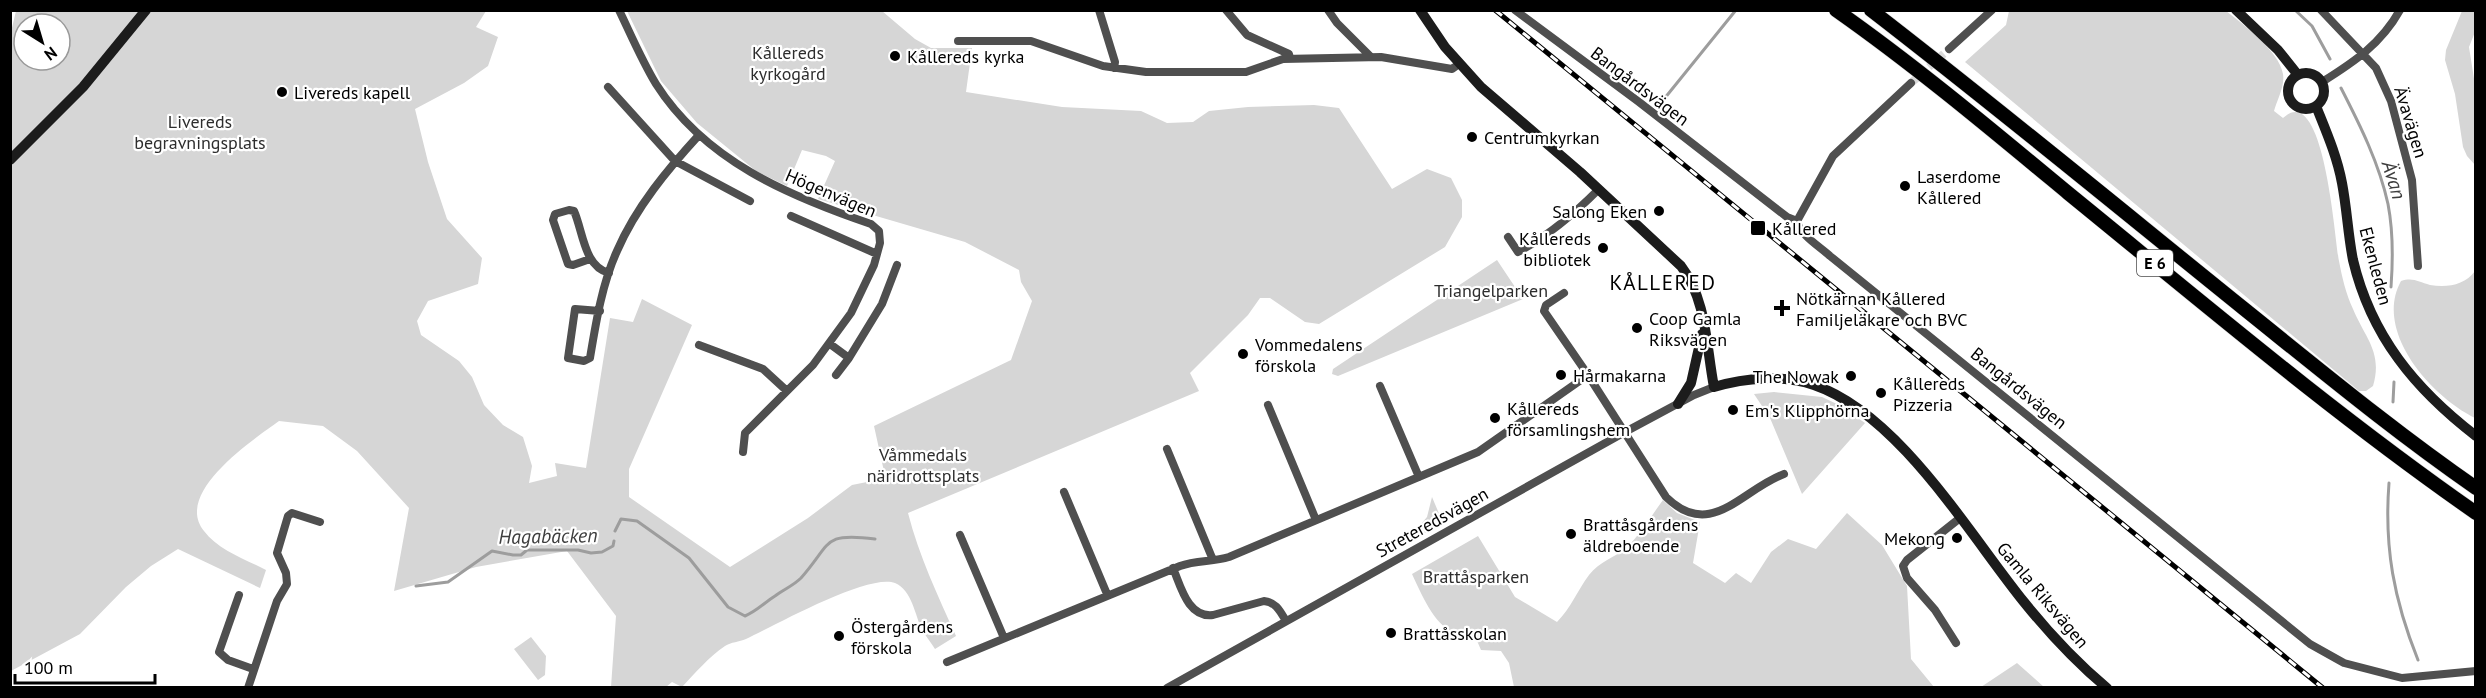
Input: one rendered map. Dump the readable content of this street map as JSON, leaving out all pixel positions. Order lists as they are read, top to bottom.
{
  "streets": {
    "highway": ["E 6"],
    "street": [
      "Bangårdsvägen",
      "Ävavägen",
      "Högenvägen",
      "Ekenleden",
      "Streteredsvägen",
      "Gamla Riksvägen"
    ]
  },
  "crossings": [
    ["Streteredsvägen", "Gamla Riksvägen"]
  ],
  "districts": ["KÅLLERED"],
  "water": ["Ävan", "Hagabäcken"],
  "parks": [
    "Kållereds kyrkogård",
    "Livereds begravningsplats",
    "Triangelparken",
    "Våmmedals näridrottsplats",
    "Brattåsparken"
  ],
  "places": {
    "other": [
      "Kållereds kyrka",
      "Livereds kapell",
      "Centrumkyrkan",
      "Laserdome Kållered",
      "Salong Eken",
      "Kållereds bibliotek",
      "Coop Gamla Riksvägen",
      "Vommedalens förskola",
      "Hårmakarna",
      "The Nowak",
      "Kållereds Pizzeria",
      "Em's Klipphörna",
      "Kållereds församlingshem",
      "Brattåsgårdens äldreboende",
      "Mekong",
      "Brattåsskolan",
      "Östergårdens förskola"
    ],
    "transit": ["Kållered"],
    "health": ["Nötkärnan Kållered Familjeläkare och BVC"]
  },
  "scale_bar": "100 m",
  "north": "bottom right"
}
